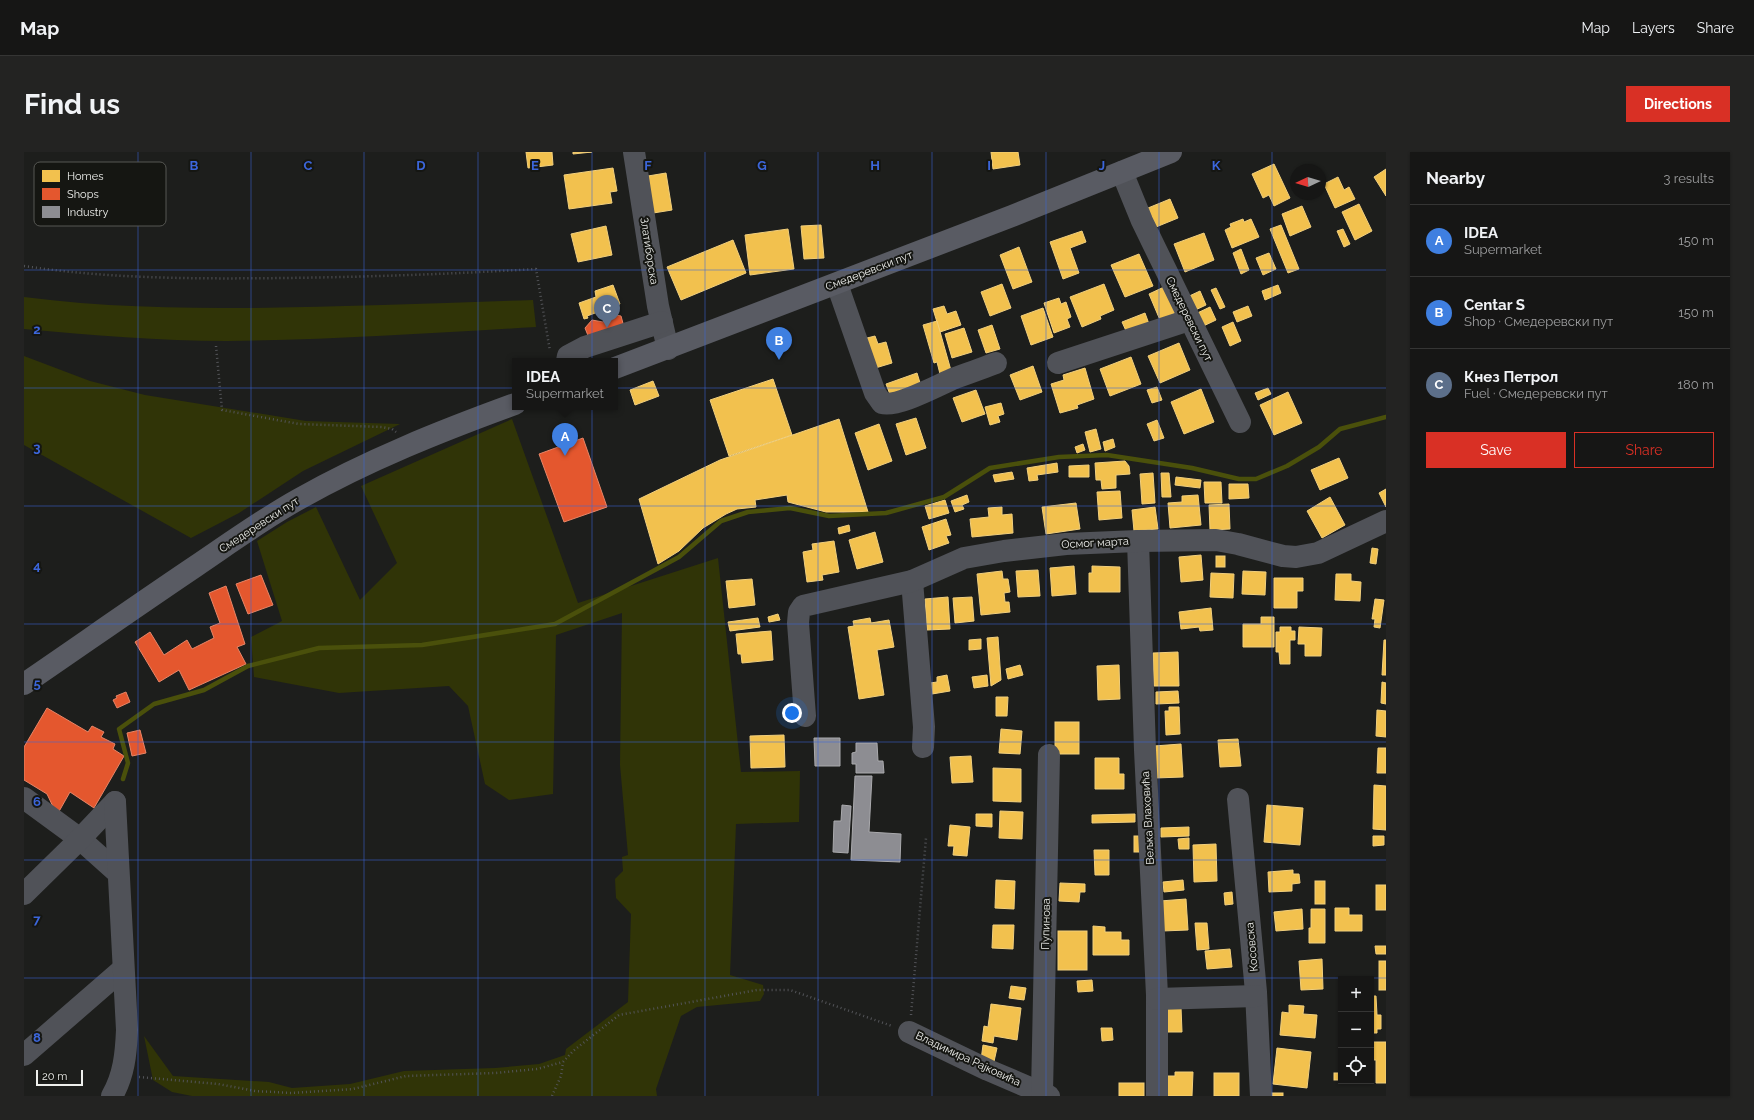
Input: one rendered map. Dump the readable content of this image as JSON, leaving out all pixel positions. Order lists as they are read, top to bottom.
{
  "streets": {
    "main road": ["Смедеревски пут"],
    "street": [
      "Златиборска",
      "Осмог марта",
      "Вељка Влаховића",
      "Пупинова",
      "Косовска",
      "Владимира Рајковића"
    ]
  },
  "crossings": [
    ["Златиборска", "Смедеревски пут"],
    ["Осмог марта", "Вељка Влаховића"],
    ["Пупинова", "Владимира Рајковића"]
  ],
  "legend": ["Homes", "Shops", "Industry"],
  "scale_bar": "20 m",
  "north": "left",
  "page": {
    "header": "Map",
    "nav": ["Map", "Layers", "Share"],
    "buttons": [
      "Directions",
      ["Save", "Share"]
    ],
    "title": "Find us",
    "heading": ["Nearby", "3 results"],
    "list": [
      {
        "mark": "A",
        "name": "IDEA",
        "note": "Supermarket",
        "value": "150 m"
      },
      {
        "mark": "B",
        "name": "Centar S",
        "note": "Shop · Смедеревски пут",
        "value": "150 m"
      },
      {
        "mark": "C",
        "name": "Кнез Петрол",
        "note": "Fuel · Смедеревски пут",
        "value": "180 m"
      }
    ],
    "pins": ["C", "B", "A"],
    "popup": ["IDEA", "Supermarket"],
    "map_buttons": ["+", "−"],
    "scale": "20 m"
  },
  "grid": {
    "columns": [
      "B",
      "C",
      "D",
      "E",
      "F",
      "G",
      "H",
      "I",
      "J",
      "K"
    ],
    "rows": [
      "2",
      "3",
      "4",
      "5",
      "6",
      "7",
      "8"
    ]
  }
}
